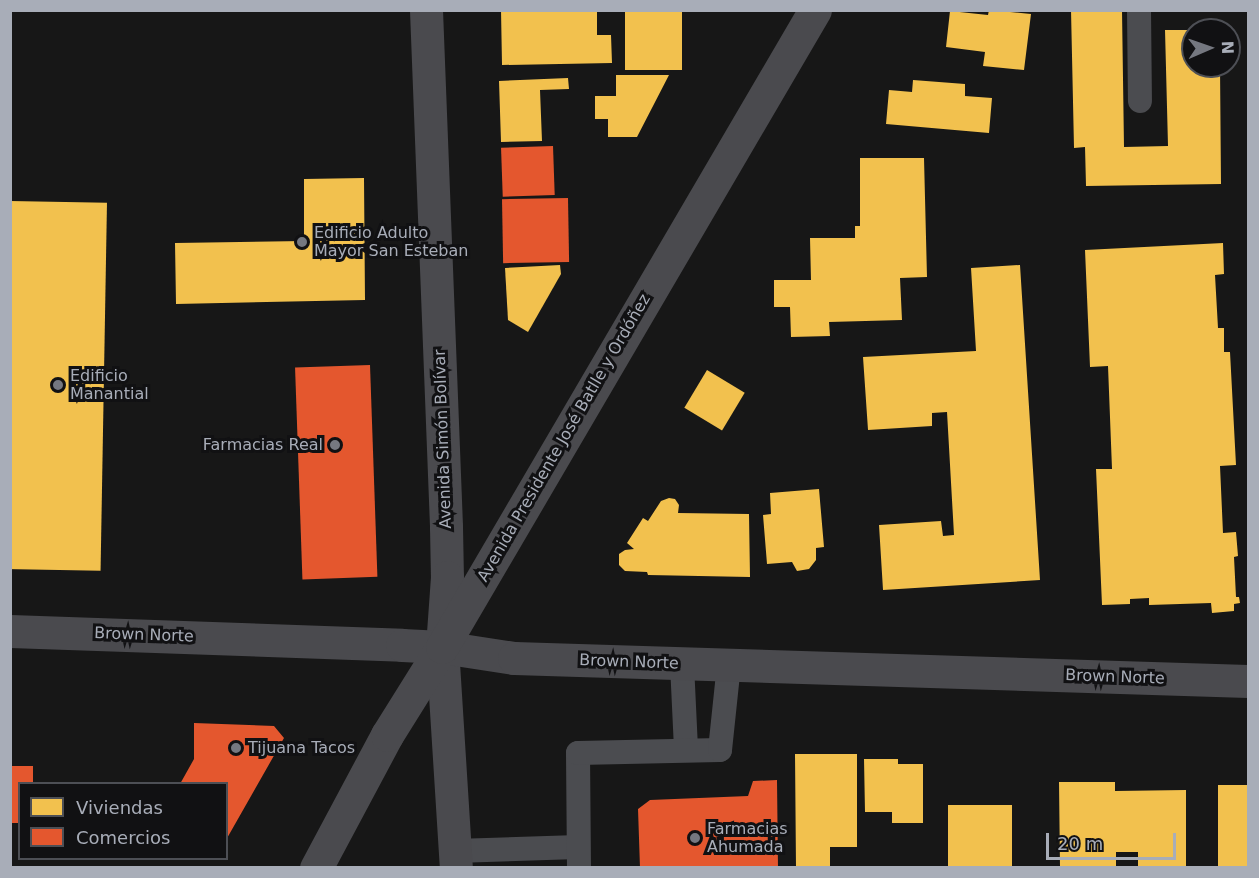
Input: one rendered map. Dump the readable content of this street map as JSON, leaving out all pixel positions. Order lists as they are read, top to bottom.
{
  "streets": {
    "street": ["Avenida Presidente José Batlle y Ordóñez", "Avenida Simón Bolívar", "Brown Norte"]
  },
  "crossings": [
    ["Avenida Presidente José Batlle y Ordóñez", "Avenida Simón Bolívar"],
    ["Avenida Presidente José Batlle y Ordóñez", "Brown Norte"],
    ["Avenida Simón Bolívar", "Brown Norte"]
  ],
  "places": [
    "Edificio Adulto Mayor San Esteban",
    "Edificio Manantial",
    "Farmacias Real",
    "Tijuana Tacos",
    "Farmacias Ahumada"
  ],
  "legend": ["Viviendas", "Comercios"],
  "scale_bar": "20 m",
  "north": "right"
}
